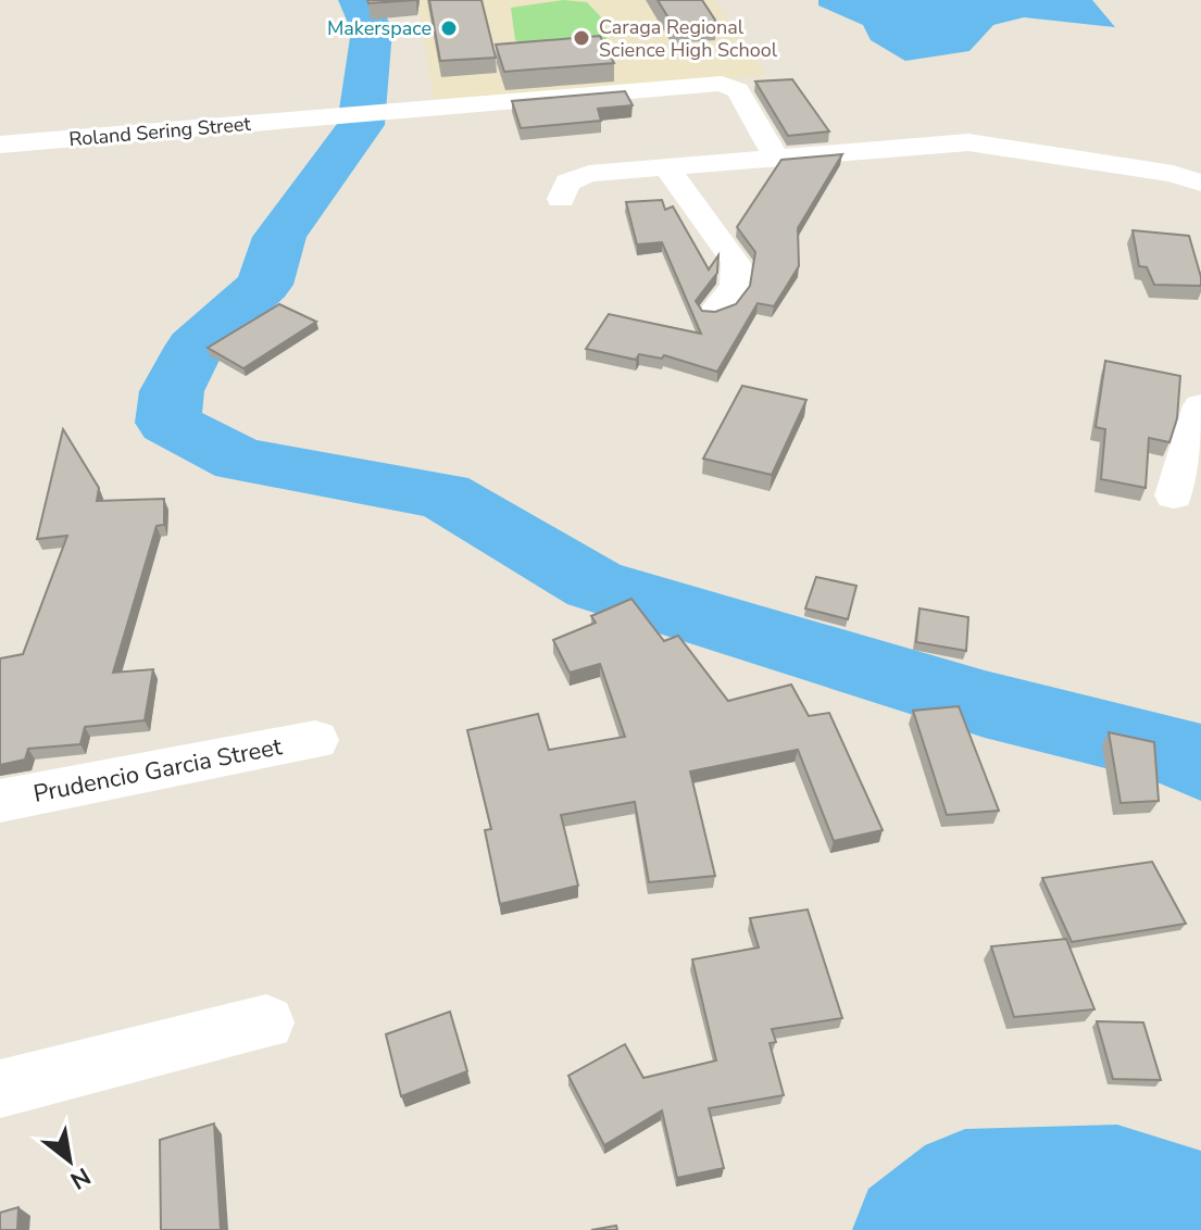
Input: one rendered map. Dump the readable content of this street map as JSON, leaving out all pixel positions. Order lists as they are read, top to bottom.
{
  "streets": {
    "street": ["Roland Sering Street", "Prudencio Garcia Street"]
  },
  "places": ["Makerspace", "Caraga Regional Science High School"],
  "north": "bottom right"
}
